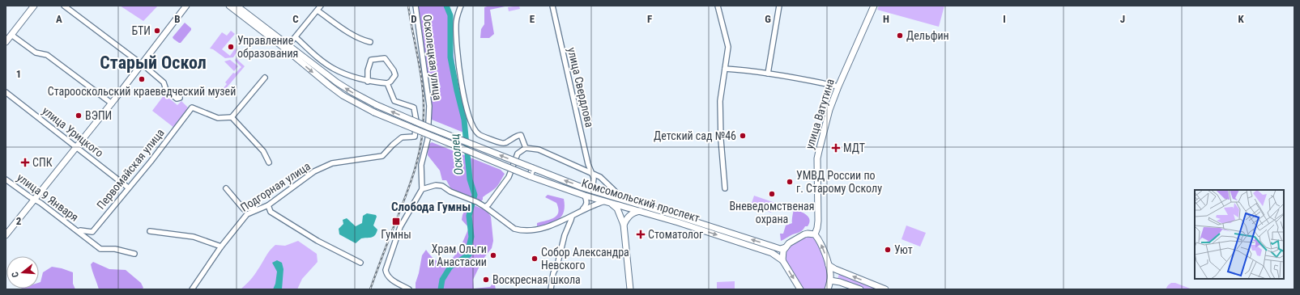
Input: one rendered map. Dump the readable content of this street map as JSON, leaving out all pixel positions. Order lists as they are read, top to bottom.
{
  "streets": {
    "main road": ["улица Ватутина", "Комсомольский проспект"],
    "street": [
      "Осколецкая улица",
      "улица Свердлова",
      "улица Урицкого",
      "Первомайская улица",
      "Подгорная улица",
      "улица 9 Января"
    ]
  },
  "crossings": [
    ["улица Свердлова", "Комсомольский проспект"],
    ["улица Урицкого", "Первомайская улица"],
    ["Первомайская улица", "улица 9 Января"]
  ],
  "districts": ["Старый Оскол", "Слобода Гумны"],
  "water": ["Осколец"],
  "places": {
    "other": [
      "БТИ",
      "Дельфин",
      "Управление образования",
      "Старооскольский краеведческий музей",
      "ВЭПИ",
      "Детский сад №46",
      "УМВД России по г. Старому Осколу",
      "Вневедомственая охрана",
      "Уют",
      "Храм Ольги и Анастасии",
      "Собор Александра Невского",
      "Воскресная школа"
    ],
    "health": ["МДТ", "СПК", "Стоматолог"],
    "transit": ["Гумны"]
  },
  "north": "left",
  "grid": {
    "columns": [
      "A",
      "B",
      "C",
      "D",
      "E",
      "F",
      "G",
      "H",
      "I",
      "J",
      "K"
    ],
    "rows": ["1", "2"]
  }
}
